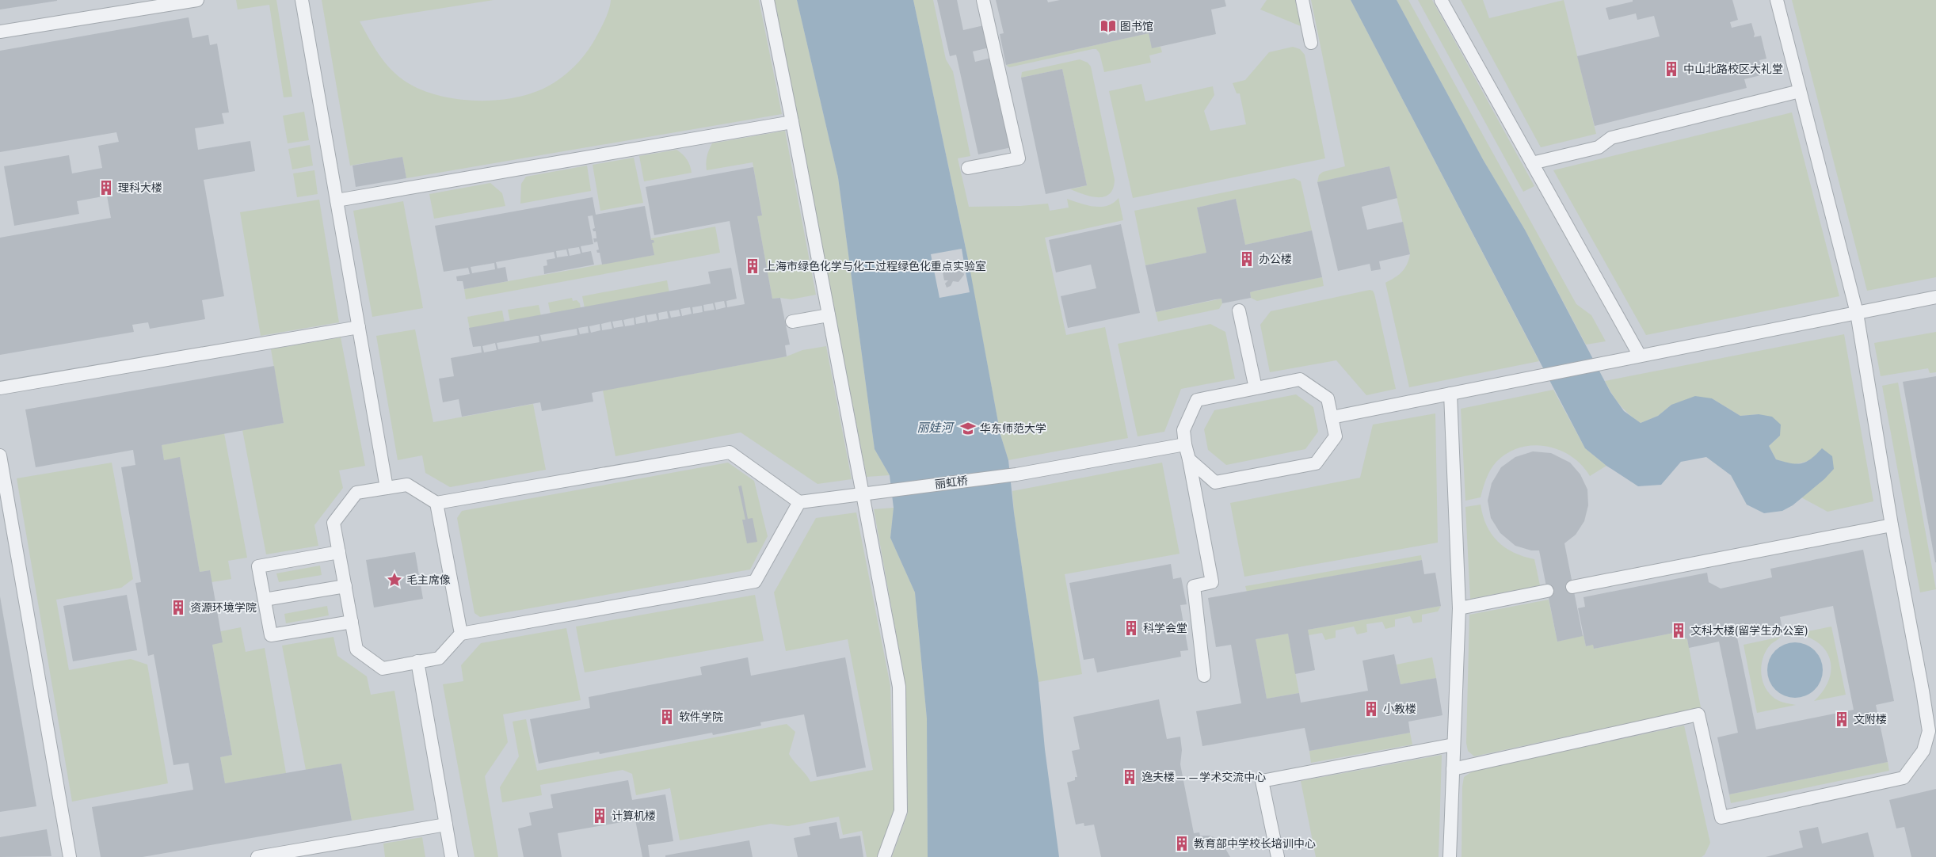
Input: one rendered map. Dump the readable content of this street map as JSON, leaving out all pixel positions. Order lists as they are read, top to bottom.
{
  "streets": {
    "lane": ["丽虹桥"]
  },
  "water": ["丽娃河"],
  "places": {
    "library": ["图书馆"],
    "building": [
      "中山北路校区大礼堂",
      "理科大楼",
      "办公楼",
      "上海市绿色化学与化工过程绿色化重点实验室",
      "资源环境学院",
      "科学会堂",
      "文科大楼(留学生办公室)",
      "小教楼",
      "软件学院",
      "文附楼",
      "逸夫楼——学术交流中心",
      "计算机楼",
      "教育部中学校长培训中心"
    ],
    "school or university": ["华东师范大学"],
    "place": ["毛主席像"]
  }
}
